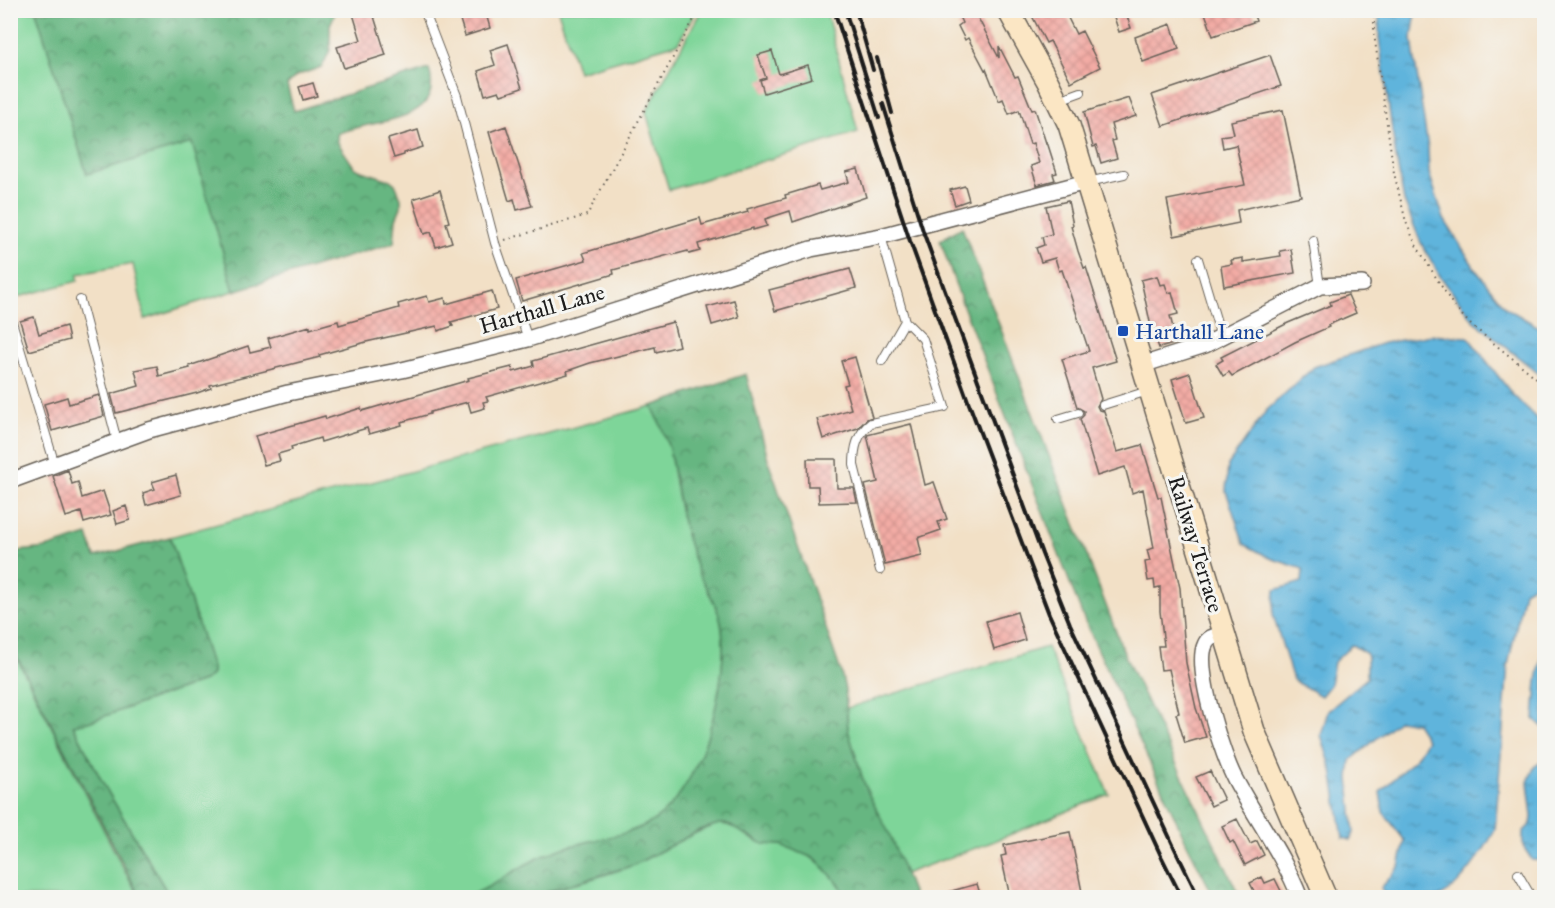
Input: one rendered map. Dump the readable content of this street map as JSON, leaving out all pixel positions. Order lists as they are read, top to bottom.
{
  "streets": {
    "street": ["Harthall Lane", "Railway Terrace"]
  },
  "crossings": [
    ["Harthall Lane", "Railway Terrace"]
  ],
  "places": {
    "transit": ["Harthall Lane"]
  }
}
